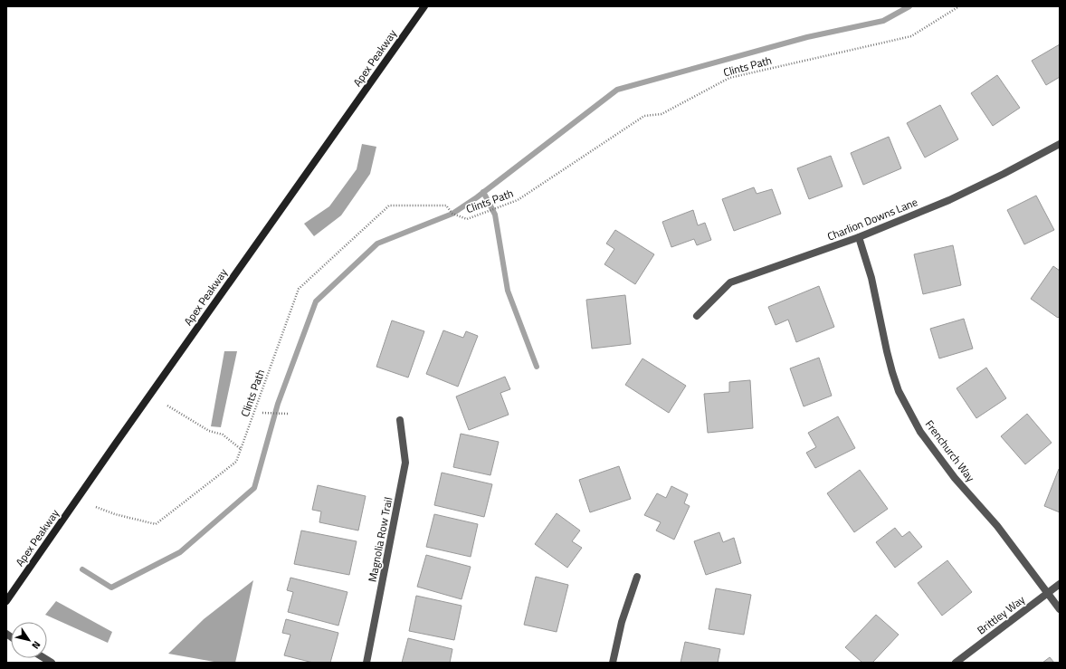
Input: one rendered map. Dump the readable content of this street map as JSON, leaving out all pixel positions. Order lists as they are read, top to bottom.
{
  "streets": {
    "main road": ["Apex Peakway"],
    "street": [
      "Charlion Downs Lane",
      "Frenchurch Way",
      "Magnolia Row Trail",
      "Brittley Way"
    ],
    "path": ["Clints Path"]
  },
  "crossings": [
    ["Charlion Downs Lane", "Frenchurch Way"],
    ["Frenchurch Way", "Brittley Way"]
  ],
  "north": "bottom right"
}
